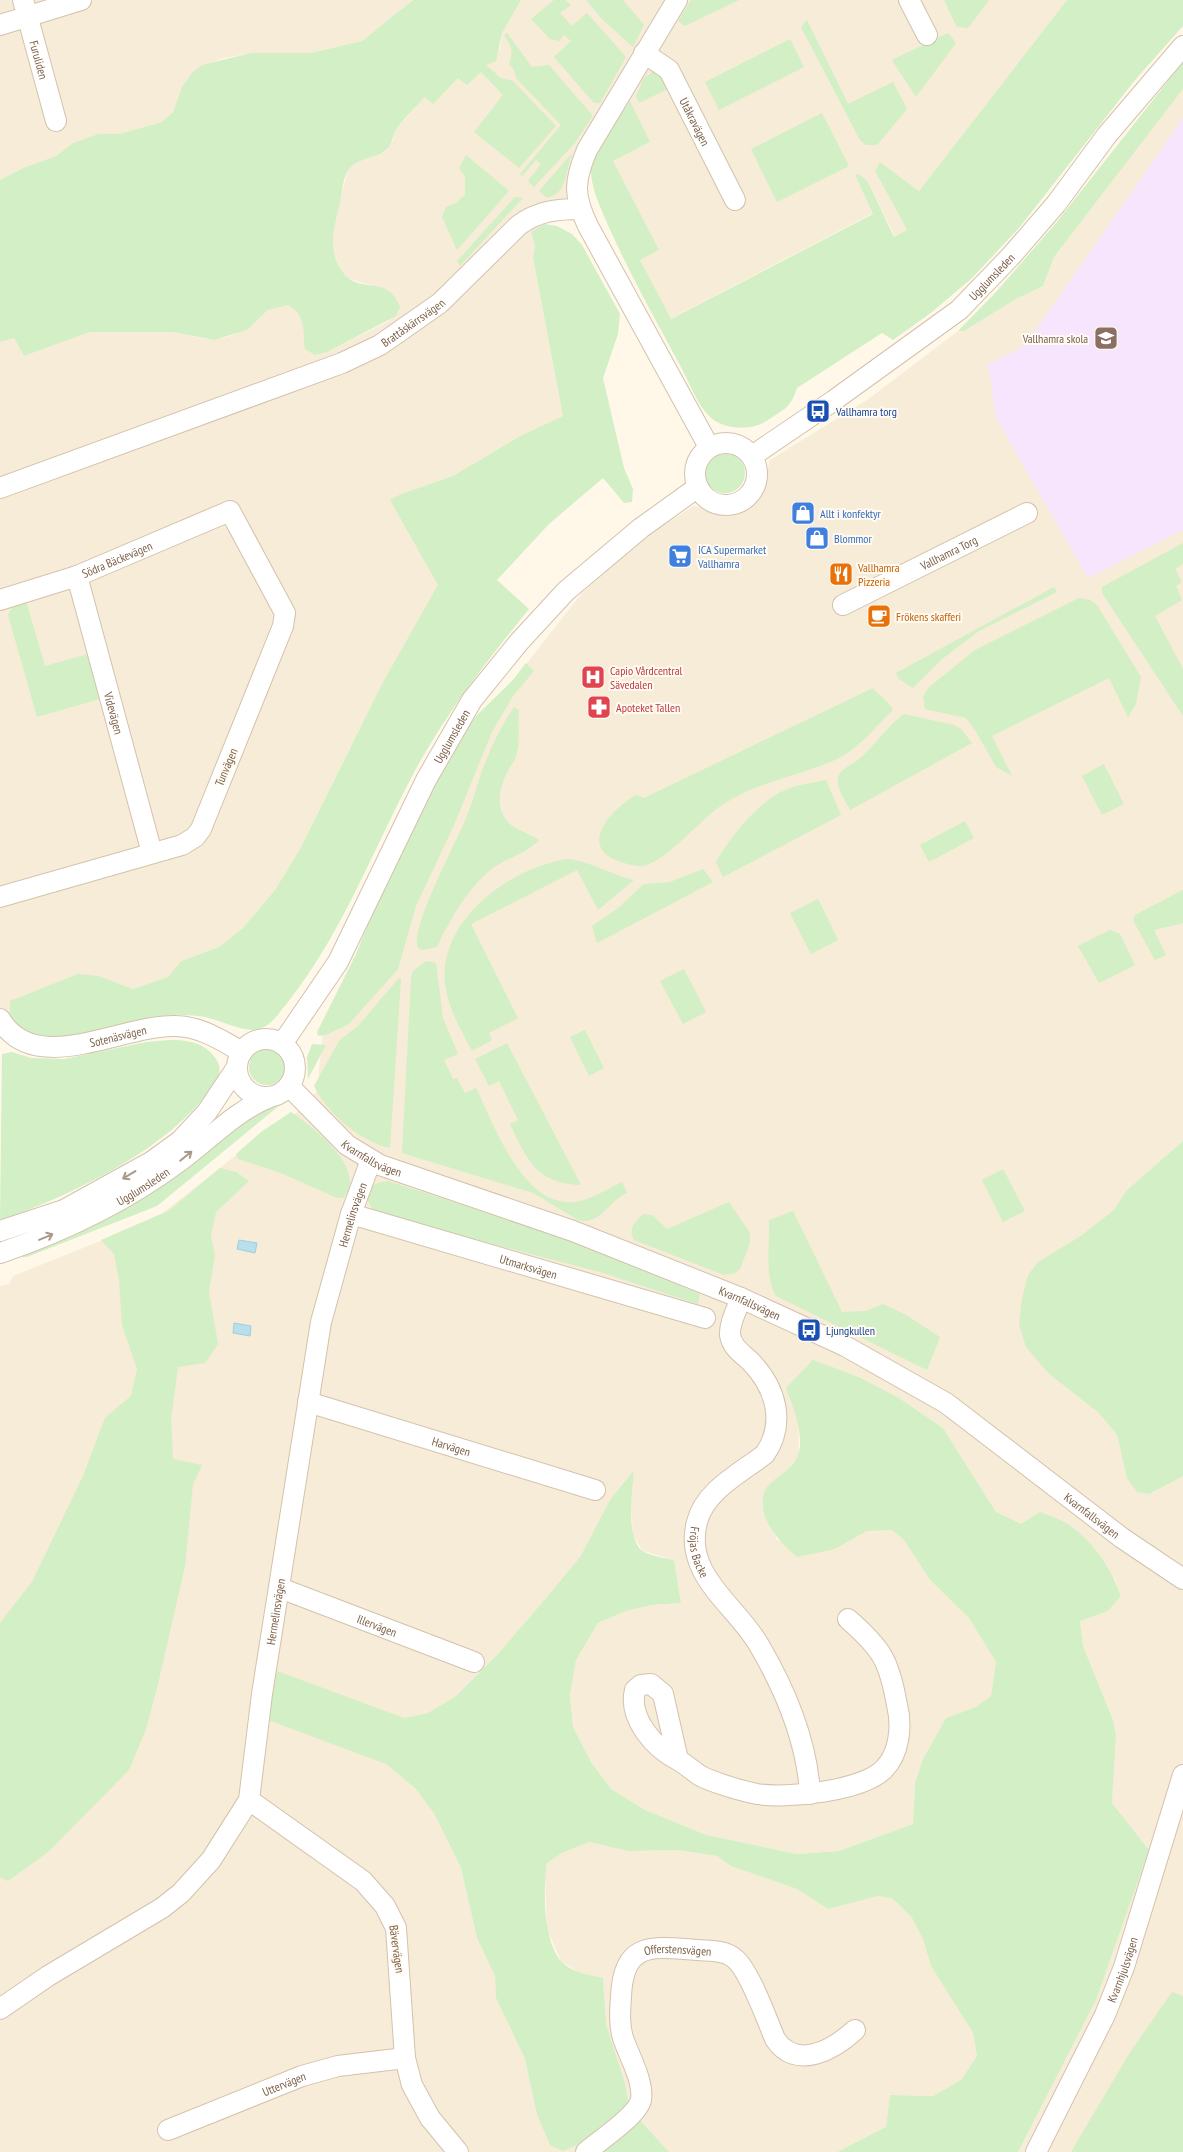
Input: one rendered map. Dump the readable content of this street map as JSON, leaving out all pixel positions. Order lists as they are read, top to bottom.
{
  "streets": {
    "street": [
      "Furuliden",
      "Utåkravägen",
      "Ugglumsleden",
      "Brattåskärrsvägen",
      "Vallhamra Torg",
      "Södra Bäckevägen",
      "Videvägen",
      "Tunvägen",
      "Sotenäsvägen",
      "Kvarnfallsvägen",
      "Hermelinsvägen",
      "Utmarksvägen",
      "Harvägen",
      "Fröjas Backe",
      "Illervägen",
      "Bävervägen",
      "Offerstensvägen",
      "Kvarnhjulsvägen",
      "Uttervägen"
    ]
  },
  "crossings": [
    ["Ugglumsleden", "Sotenäsvägen"],
    ["Ugglumsleden", "Kvarnfallsvägen"],
    ["Södra Bäckevägen", "Videvägen"],
    ["Södra Bäckevägen", "Tunvägen"],
    ["Videvägen", "Tunvägen"],
    ["Sotenäsvägen", "Kvarnfallsvägen"],
    ["Kvarnfallsvägen", "Hermelinsvägen"],
    ["Kvarnfallsvägen", "Fröjas Backe"],
    ["Hermelinsvägen", "Utmarksvägen"],
    ["Hermelinsvägen", "Harvägen"],
    ["Hermelinsvägen", "Illervägen"],
    ["Hermelinsvägen", "Bävervägen"],
    ["Bävervägen", "Uttervägen"]
  ],
  "places": {
    "school or university": ["Vallhamra skola"],
    "bus stop": ["Vallhamra torg", "Ljungkullen"],
    "shop": ["Allt i konfektyr", "Blommor"],
    "supermarket": ["ICA Supermarket Vallhamra"],
    "restaurant": ["Vallhamra Pizzeria"],
    "cafe": ["Frökens skafferi"],
    "hospital": ["Capio Vårdcentral Sävedalen"],
    "pharmacy": ["Apoteket Tallen"]
  }
}
